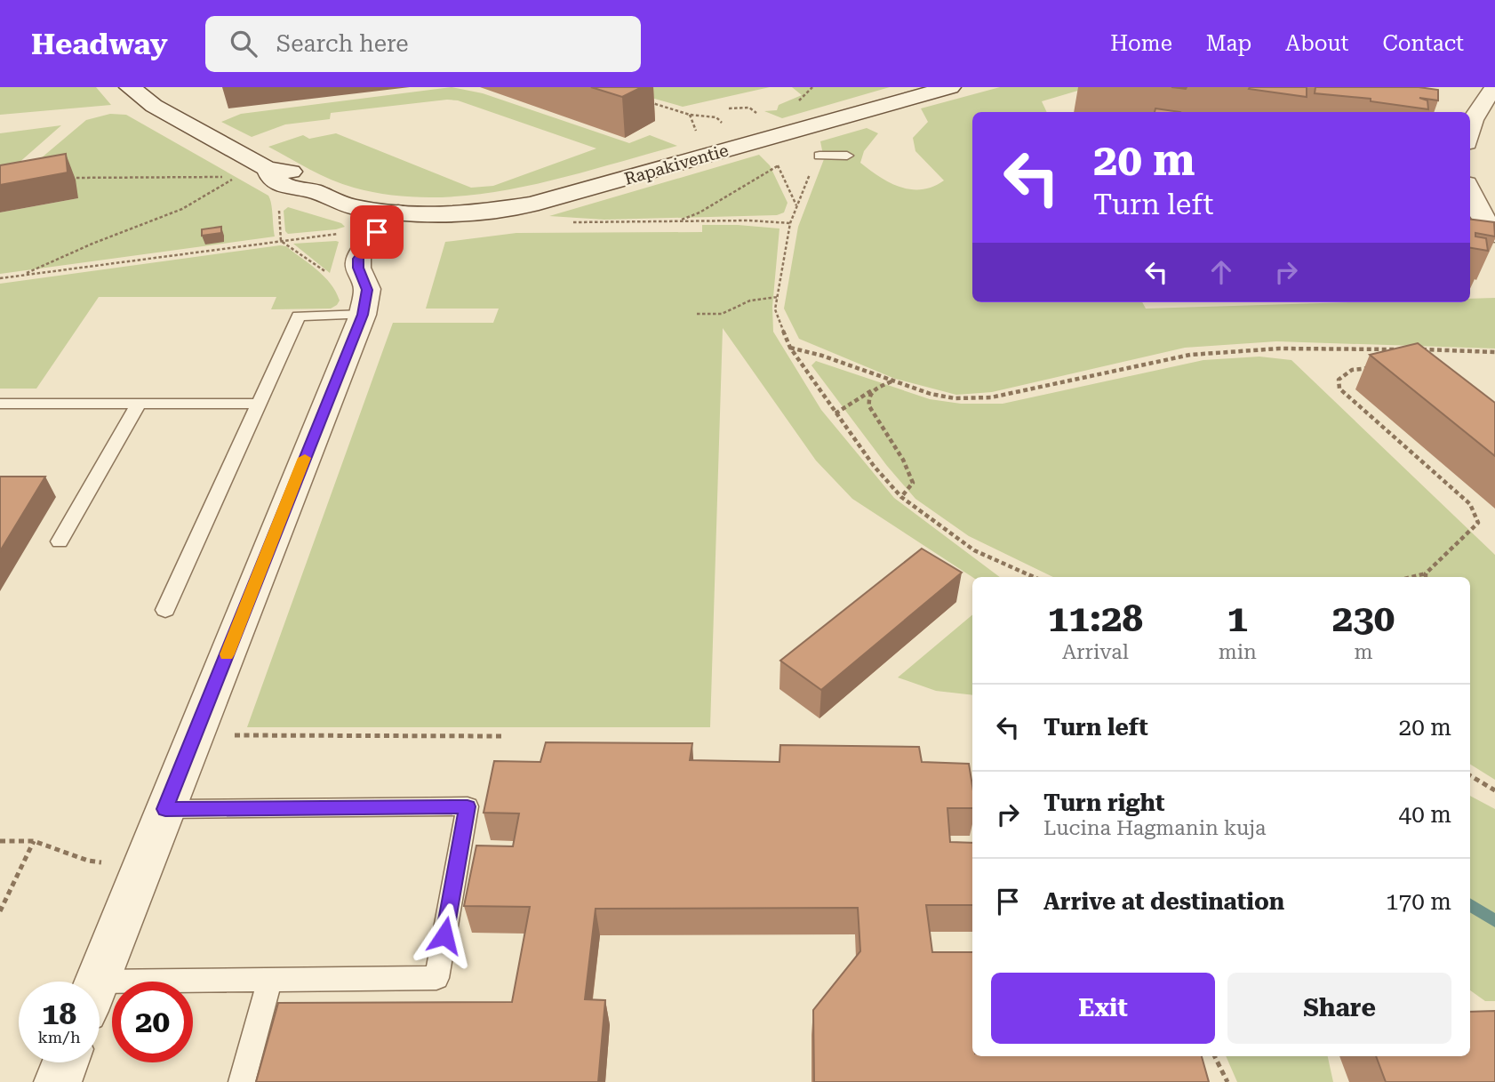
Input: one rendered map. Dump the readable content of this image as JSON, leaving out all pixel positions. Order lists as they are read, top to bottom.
{
  "streets": {
    "main road": ["Rapakiventie"]
  },
  "page": {
    "header": "Headway",
    "search": "Search here",
    "nav": [
      "Home",
      "Map",
      "About",
      "Contact"
    ],
    "turn": ["20 m", "Turn left"],
    "eta": [
      "11:28",
      "Arrival",
      "1",
      "min",
      "230",
      "m"
    ],
    "list": [
      {
        "name": "Turn left",
        "value": "20 m"
      },
      {
        "name": "Turn right",
        "note": "Lucina Hagmanin kuja",
        "value": "40 m"
      },
      {
        "name": "Arrive at destination",
        "value": "170 m"
      }
    ],
    "buttons": ["Exit", "Share"],
    "speed": "18 km/h",
    "limit": "20"
  }
}
